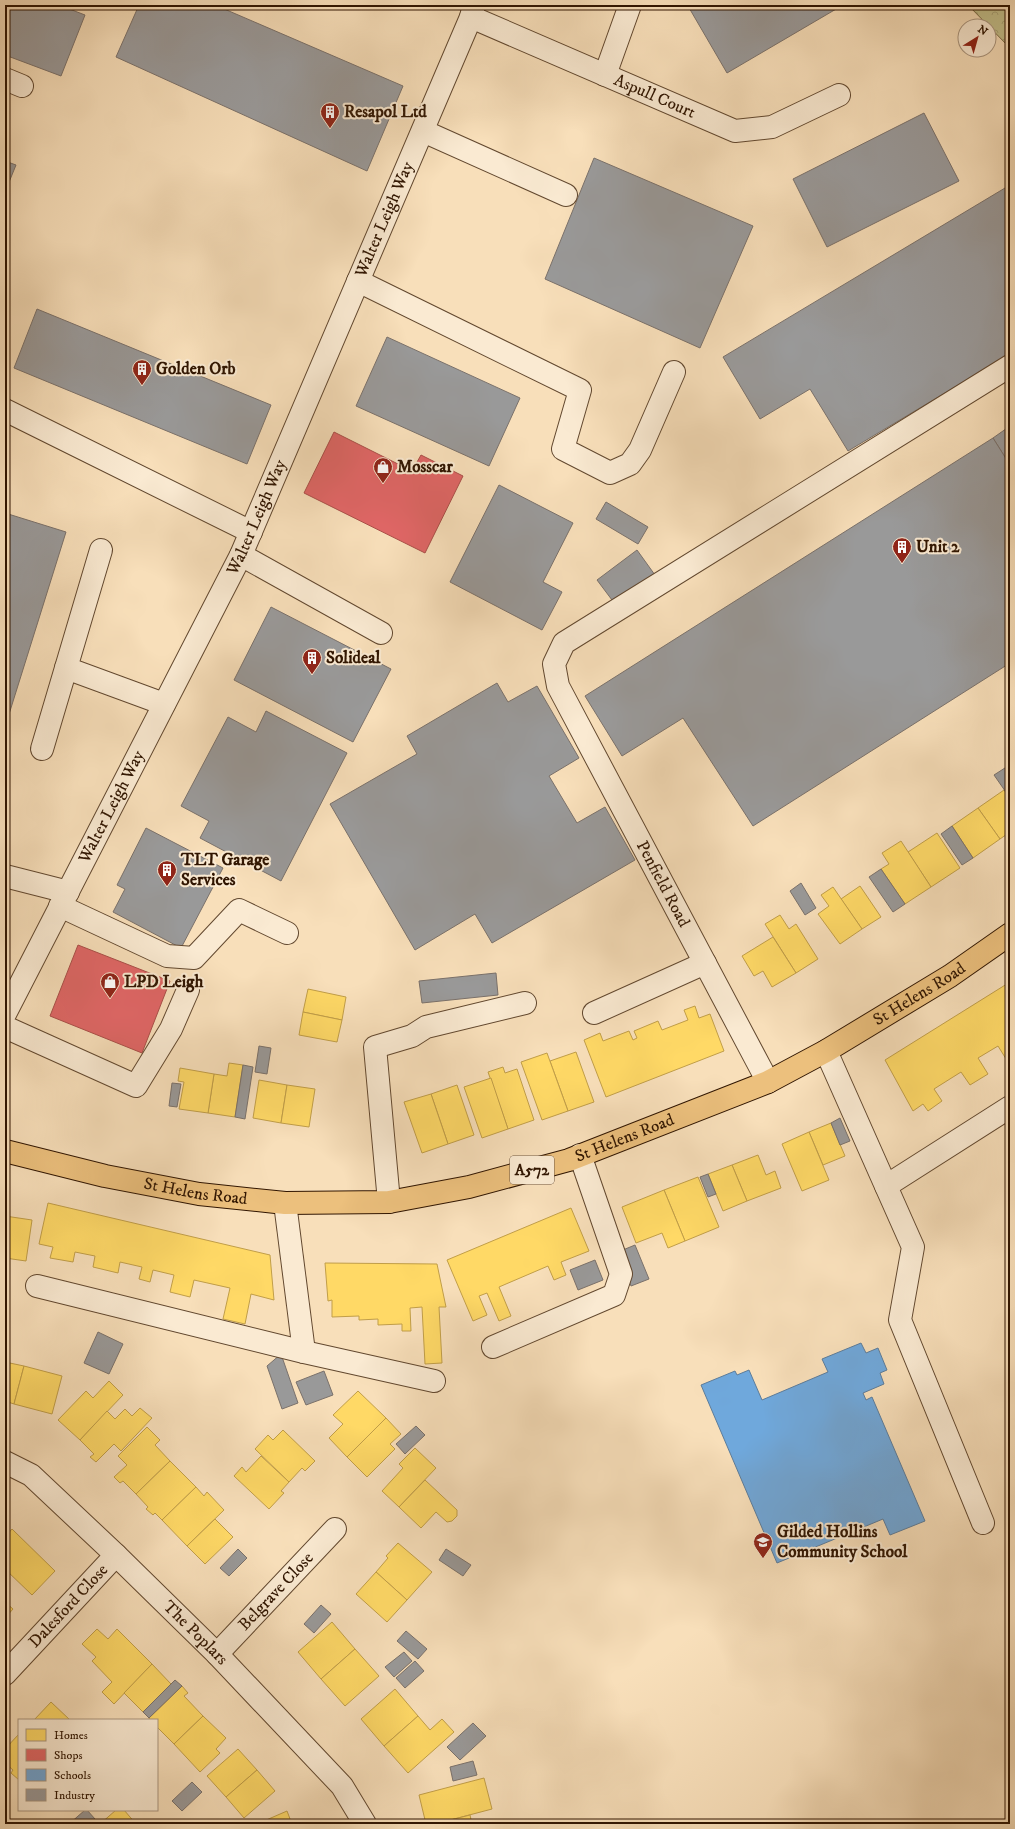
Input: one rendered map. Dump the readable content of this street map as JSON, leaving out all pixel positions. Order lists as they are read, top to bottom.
{
  "streets": {
    "main road": ["St Helens Road", "A572"],
    "street": [
      "Aspull Court",
      "Walter Leigh Way",
      "Penfield Road",
      "Belgrave Close",
      "Dalesford Close",
      "The Poplars"
    ]
  },
  "crossings": [
    ["Aspull Court", "Walter Leigh Way"],
    ["Penfield Road", "St Helens Road"],
    ["Belgrave Close", "The Poplars"],
    ["Dalesford Close", "The Poplars"]
  ],
  "places": {
    "building": [
      "Resapol Ltd",
      "Golden Orb",
      "Unit 2",
      "Solideal",
      "TLT Garage Services"
    ],
    "shop": ["Mosscar", "LPD Leigh"],
    "school or university": ["Gilded Hollins Community School"]
  },
  "legend": [
    "Homes",
    "Shops",
    "Schools",
    "Industry"
  ],
  "north": "top right"
}
